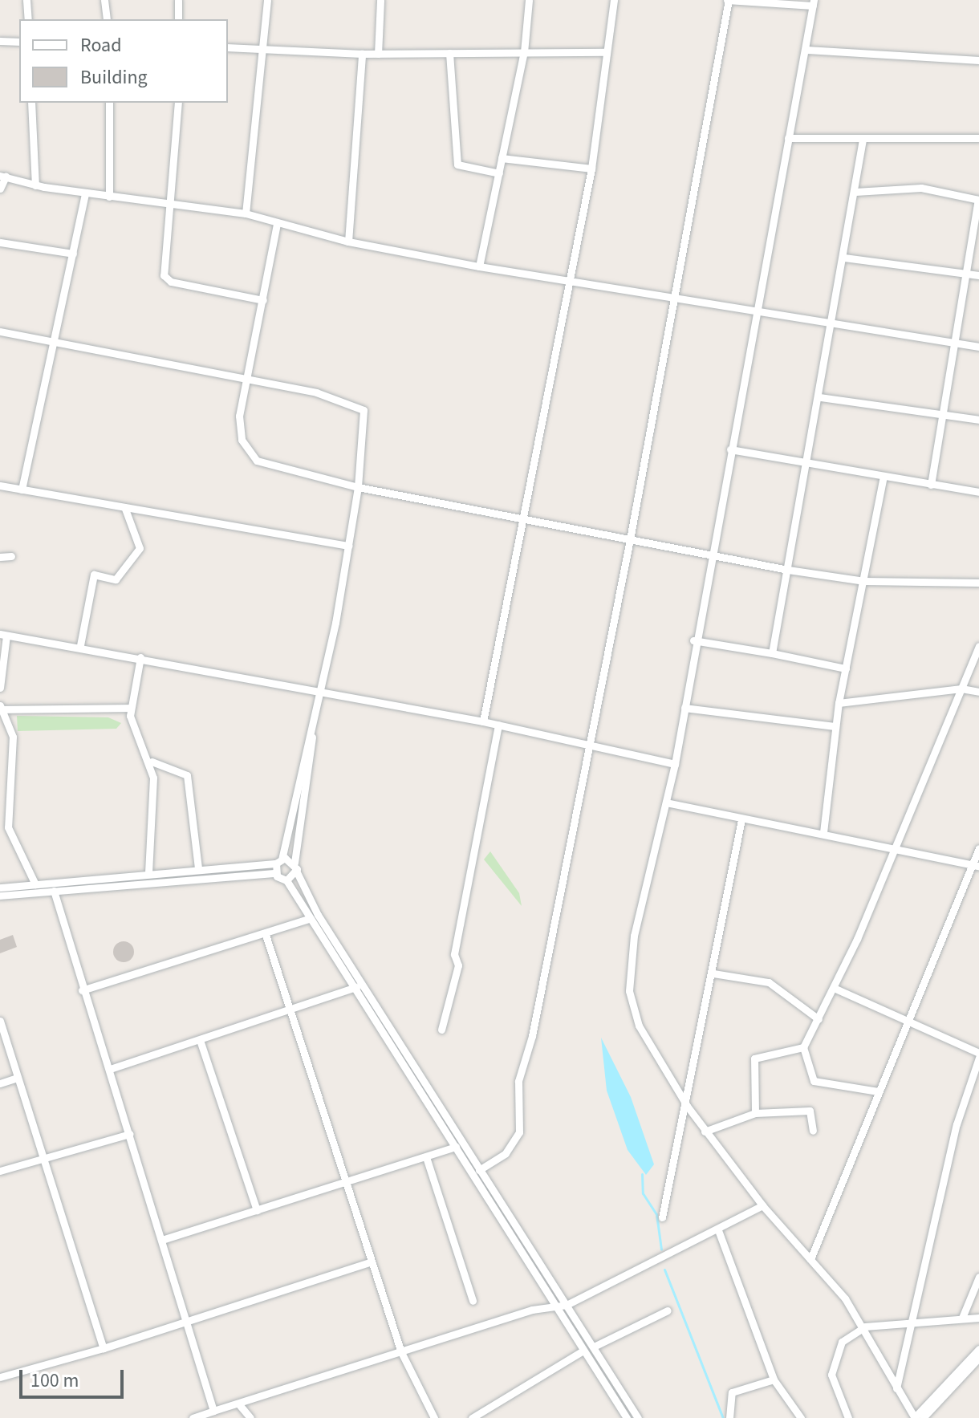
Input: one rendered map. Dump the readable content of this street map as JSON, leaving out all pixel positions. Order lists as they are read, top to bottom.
{
  "legend": ["Road", "Building"],
  "scale_bar": "100 m"
}
